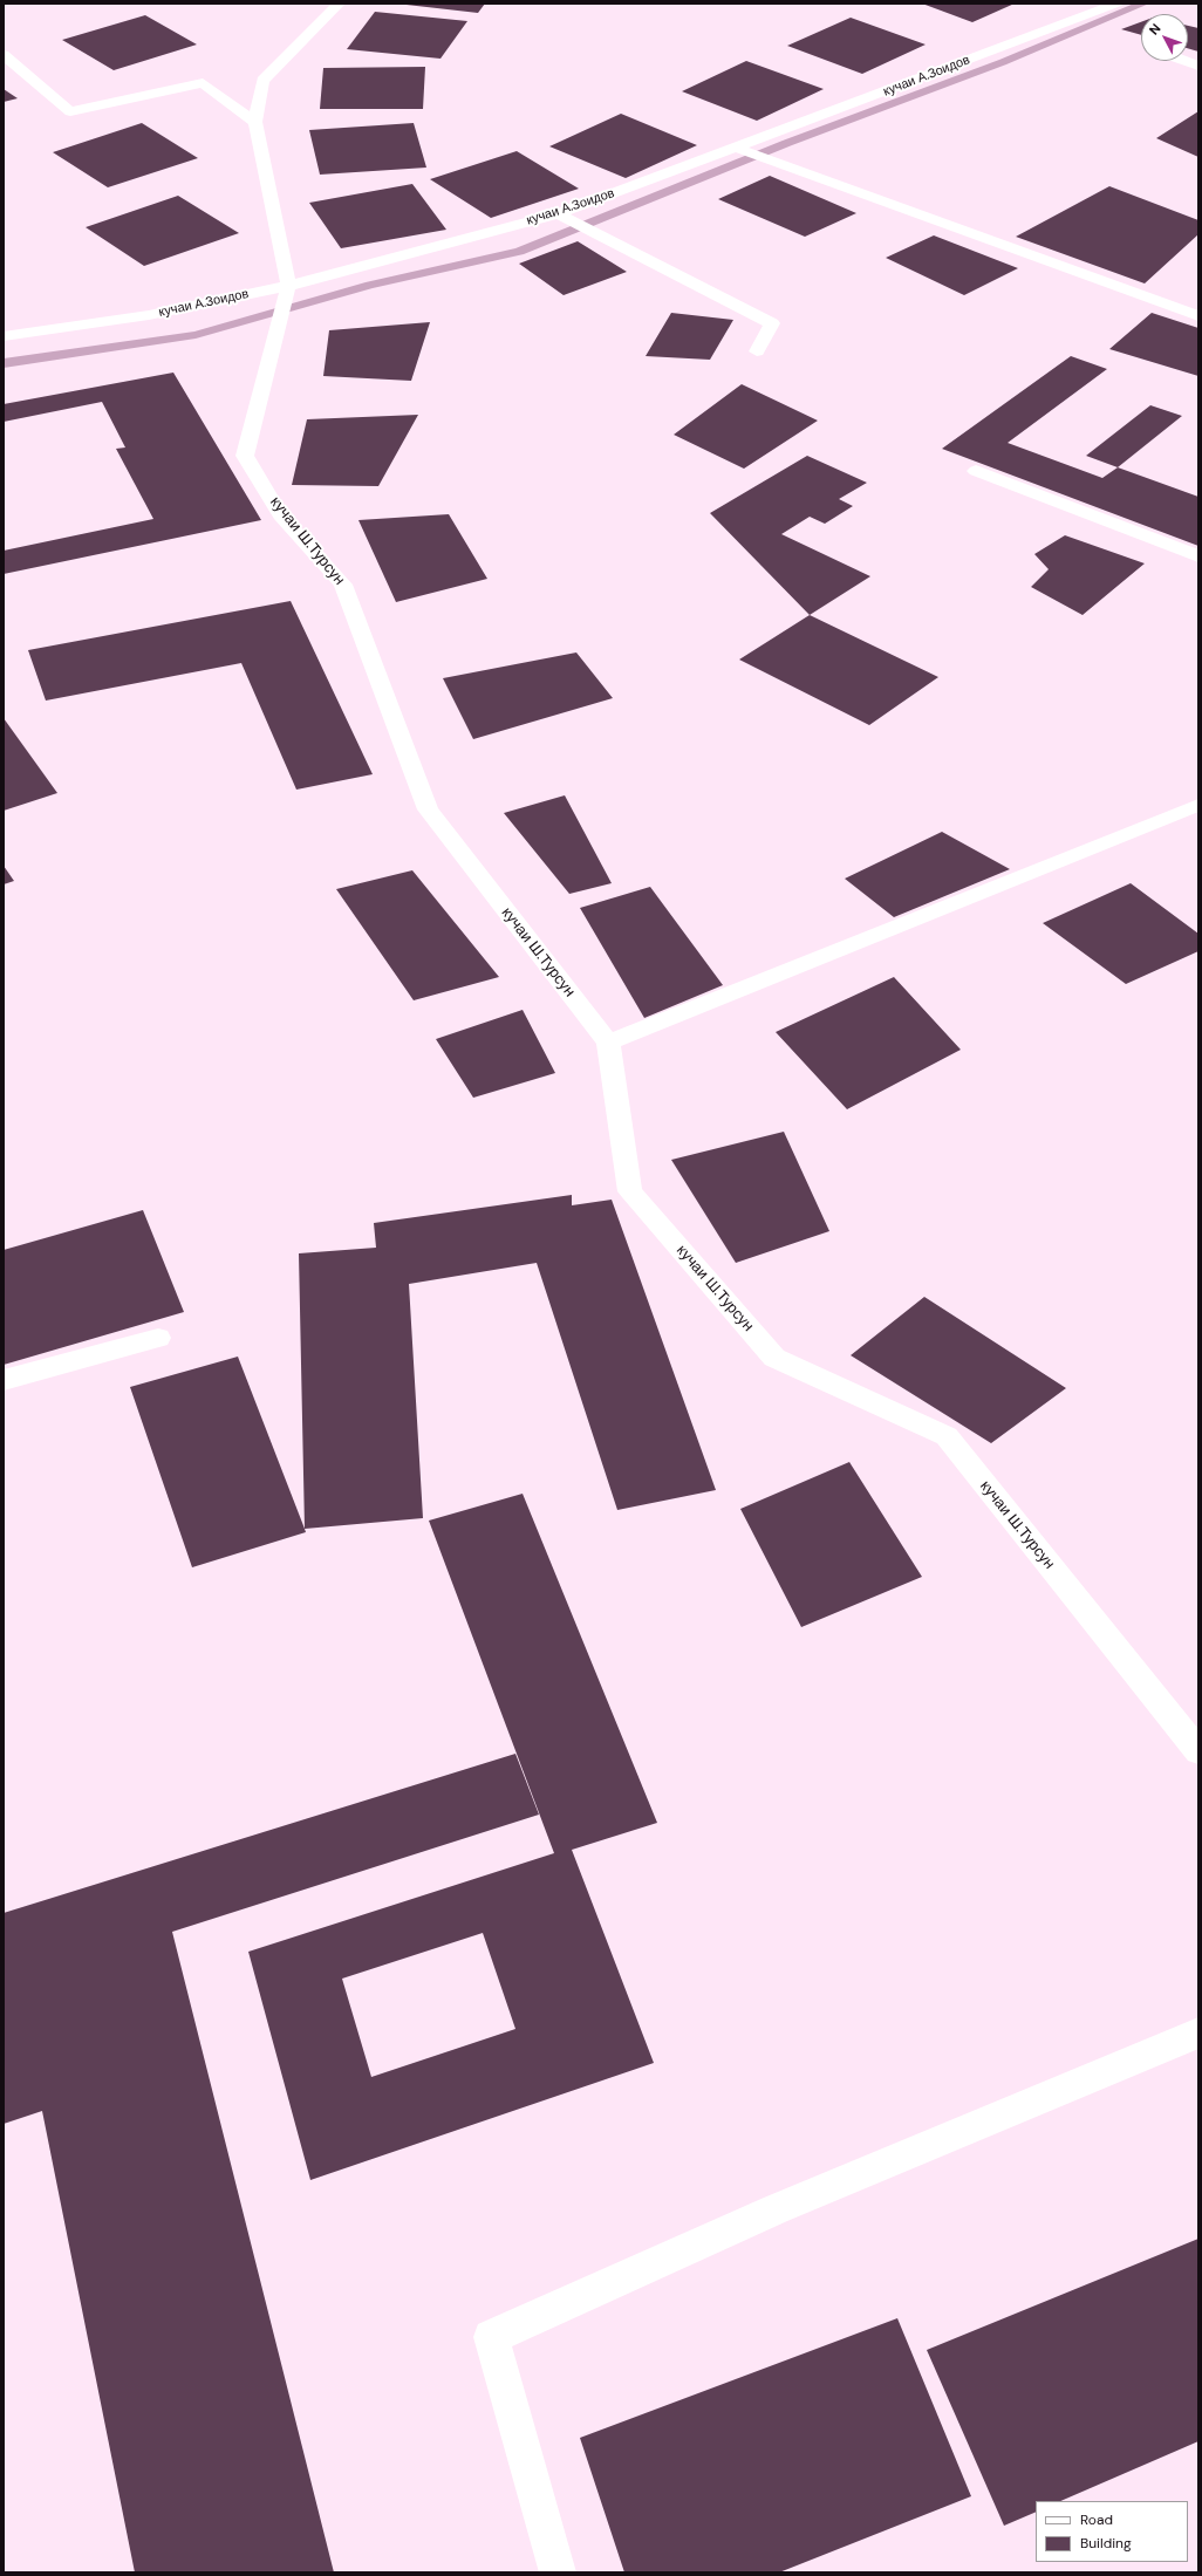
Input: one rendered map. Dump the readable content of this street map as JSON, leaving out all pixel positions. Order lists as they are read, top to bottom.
{
  "streets": {
    "street": ["кучаи А.Зоидов", "кучаи Ш.Турсун"]
  },
  "crossings": [
    ["кучаи А.Зоидов", "кучаи Ш.Турсун"]
  ],
  "legend": ["Road", "Building"],
  "north": "top left"
}
